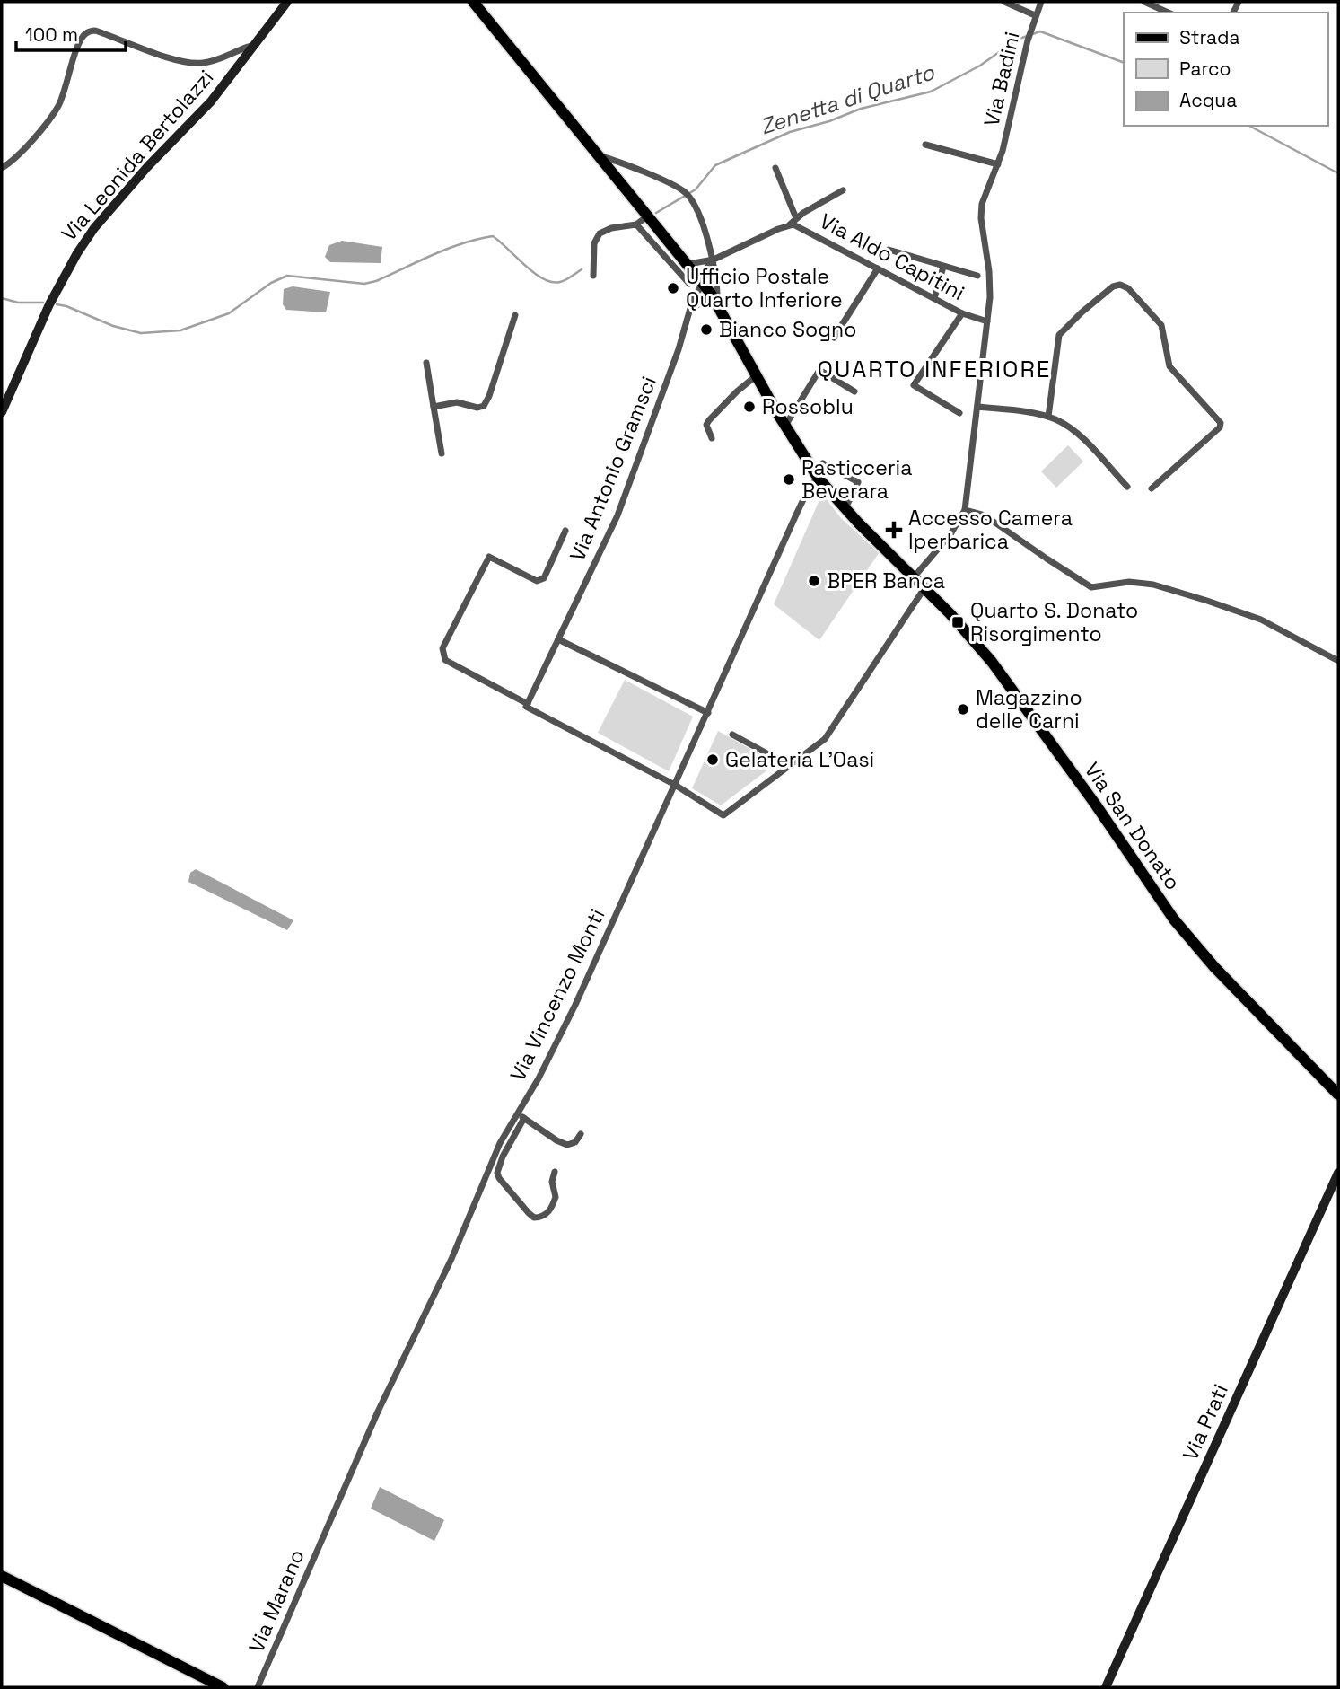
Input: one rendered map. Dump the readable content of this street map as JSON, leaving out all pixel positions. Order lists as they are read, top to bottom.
{
  "streets": {
    "main road": ["Via San Donato"],
    "street": [
      "Via Badini",
      "Via Leonida Bertolazzi",
      "Via Aldo Capitini",
      "Via Antonio Gramsci",
      "Via Vincenzo Monti",
      "Via Prati",
      "Via Marano"
    ]
  },
  "crossings": [
    ["Via Badini", "Via Aldo Capitini"],
    ["Via Badini", "Via San Donato"],
    ["Via Aldo Capitini", "Via San Donato"],
    ["Via Antonio Gramsci", "Via San Donato"],
    ["Via Antonio Gramsci", "Via Vincenzo Monti"],
    ["Via San Donato", "Via Vincenzo Monti"],
    ["Via Vincenzo Monti", "Via Marano"]
  ],
  "districts": ["QUARTO INFERIORE"],
  "water": ["Zenetta di Quarto"],
  "places": {
    "other": [
      "Ufficio Postale Quarto Inferiore",
      "Bianco Sogno",
      "Rossoblu",
      "Pasticceria Beverara",
      "BPER Banca",
      "Magazzino delle Carni",
      "Gelateria L'Oasi"
    ],
    "health": ["Accesso Camera Iperbarica"],
    "transit": ["Quarto S. Donato Risorgimento"]
  },
  "legend": ["Strada", "Parco", "Acqua"],
  "scale_bar": "100 m"
}
